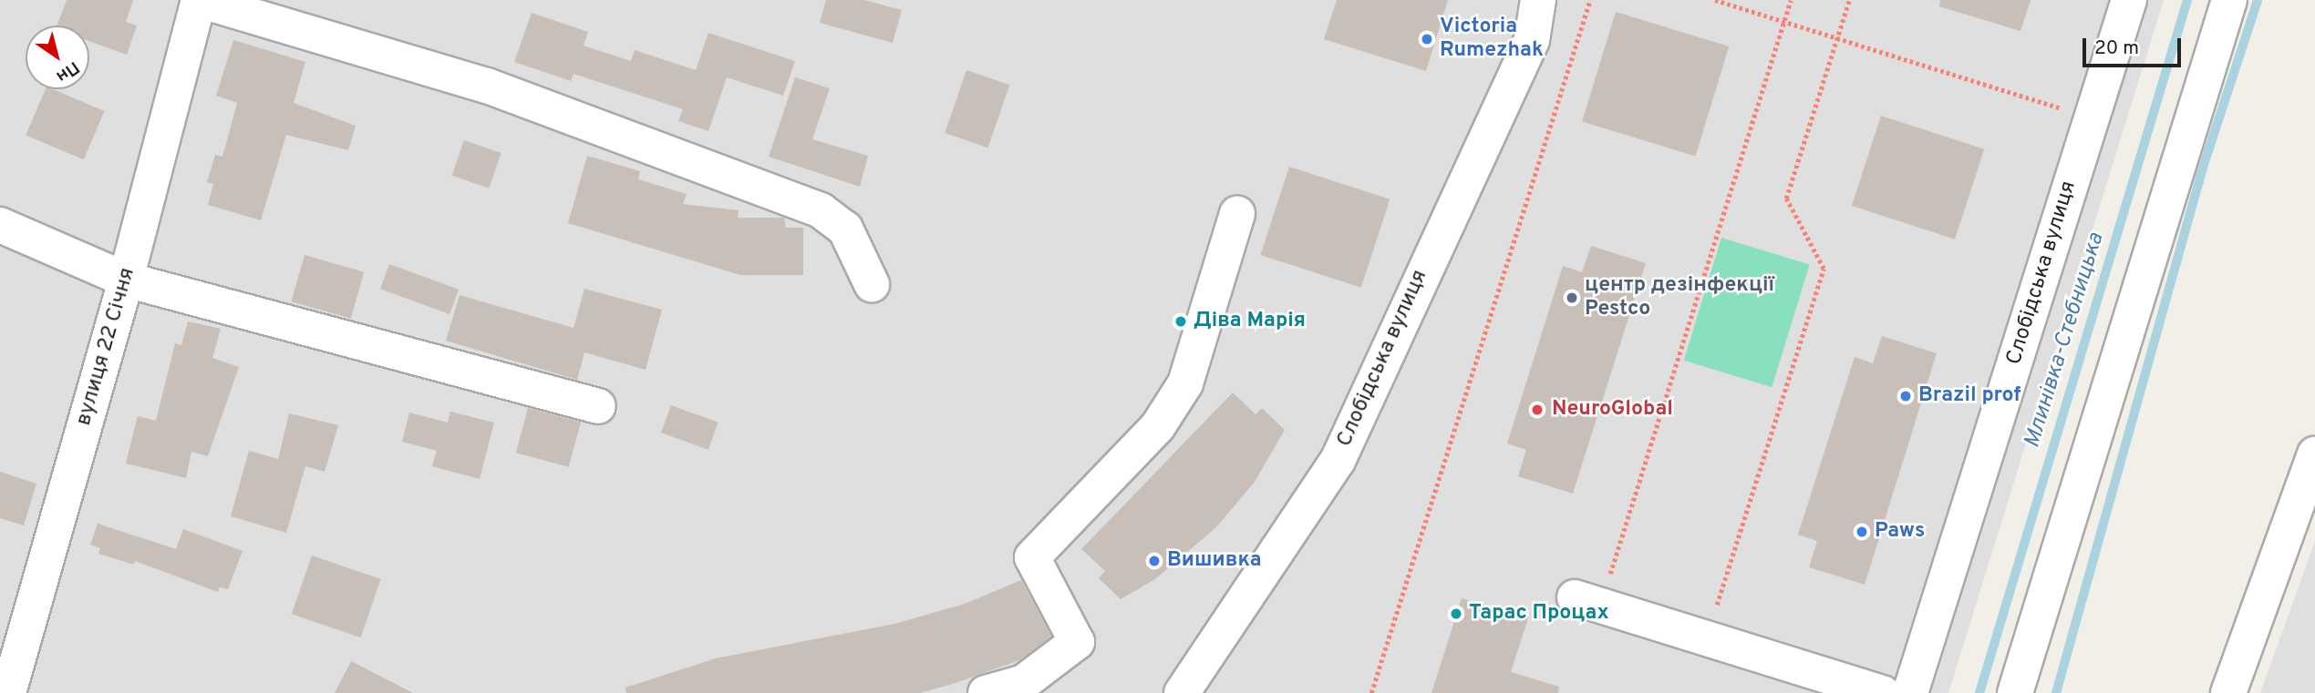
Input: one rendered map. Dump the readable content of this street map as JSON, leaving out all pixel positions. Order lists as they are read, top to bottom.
{
  "streets": {
    "street": ["Слобідська вулиця", "вулиця 22 Січня"]
  },
  "water": ["Млинівка-Стебницька"],
  "places": [
    "Victoria Rumezhak",
    "центр дезінфекції Pestco",
    "Діва Марія",
    "Brazil prof",
    "NeuroGlobal",
    "Paws",
    "Вишивка",
    "Тарас Процах"
  ],
  "scale_bar": "20 m",
  "north": "bottom right"
}
